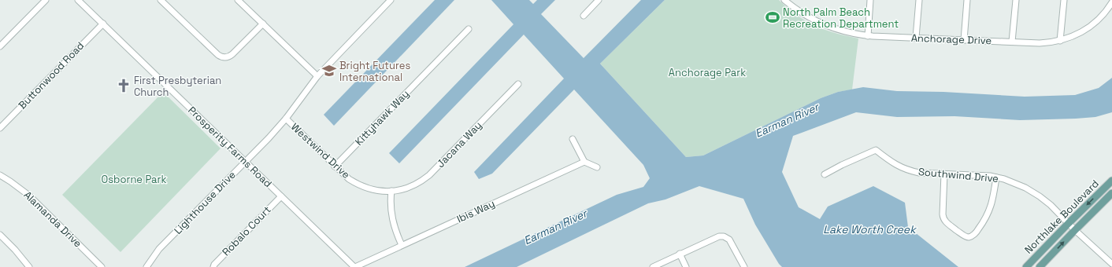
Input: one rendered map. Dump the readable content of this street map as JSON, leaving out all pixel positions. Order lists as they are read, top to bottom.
{
  "streets": {
    "main road": ["Northlake Boulevard"],
    "street": [
      "Anchorage Drive",
      "Buttonwood Road",
      "Kittyhawk Way",
      "Jacana Way",
      "Prosperity Farms Road",
      "Westwind Drive",
      "Southwind Drive",
      "Lighthouse Drive",
      "Ibis Way",
      "Alamanda Drive",
      "Robalo Court"
    ]
  },
  "crossings": [
    ["Buttonwood Road", "Prosperity Farms Road"],
    ["Kittyhawk Way", "Westwind Drive"],
    ["Jacana Way", "Westwind Drive"],
    ["Prosperity Farms Road", "Lighthouse Drive"],
    ["Prosperity Farms Road", "Ibis Way"],
    ["Prosperity Farms Road", "Robalo Court"],
    ["Westwind Drive", "Lighthouse Drive"],
    ["Southwind Drive", "Northlake Boulevard"]
  ],
  "water": ["Earman River", "Lake Worth Creek"],
  "parks": ["Anchorage Park", "Osborne Park"],
  "places": {
    "sports": ["North Palm Beach Recreation Department"],
    "school or university": ["Bright Futures International"],
    "church": ["First Presbyterian Church"]
  }
}
